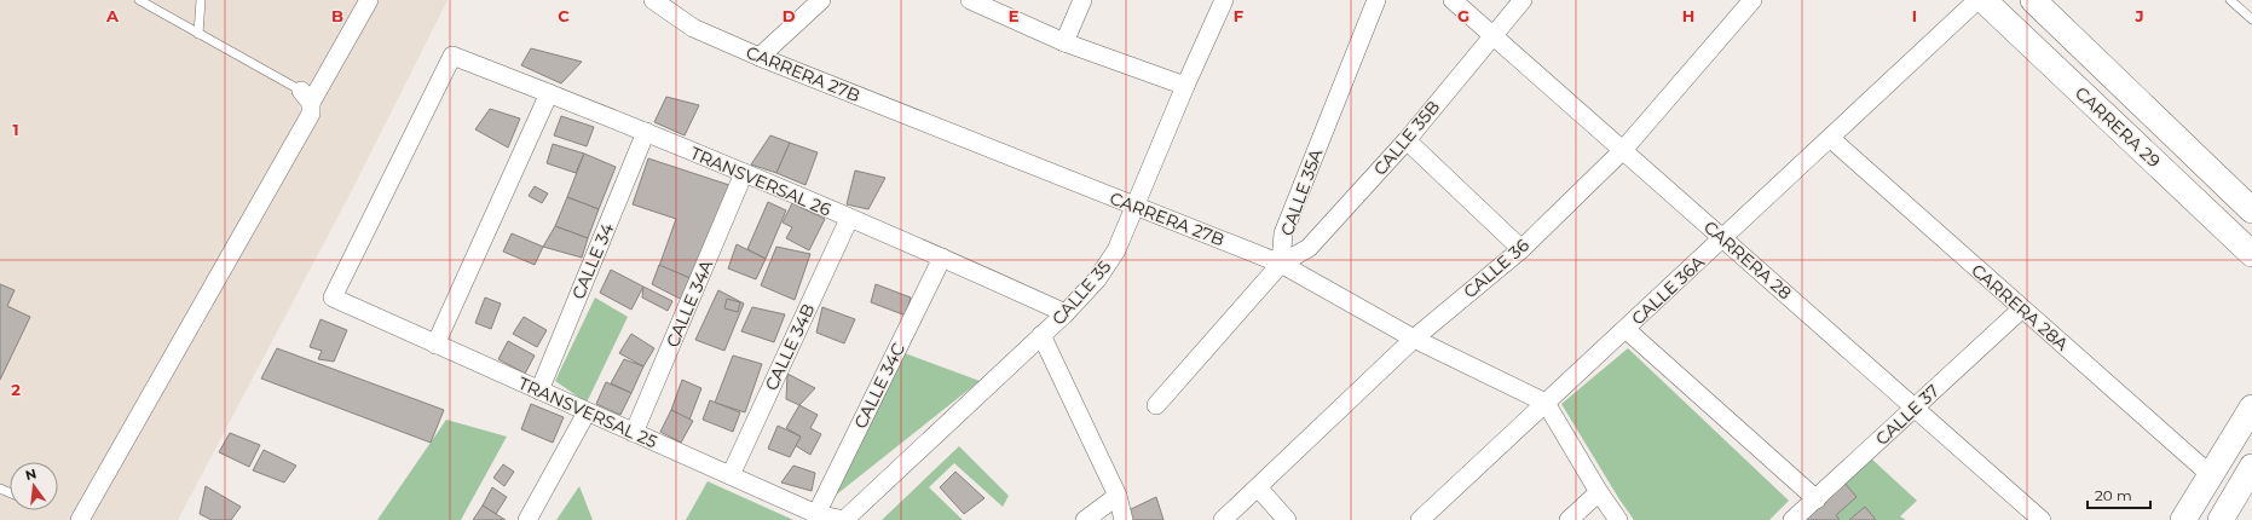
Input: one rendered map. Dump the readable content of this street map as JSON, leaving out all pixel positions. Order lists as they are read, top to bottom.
{
  "streets": {
    "main road": ["CARRERA 29"],
    "street": [
      "CARRERA 27B",
      "CALLE 35B",
      "TRANSVERSAL 26",
      "CALLE 35A",
      "CARRERA 28",
      "CALLE 34",
      "CALLE 36",
      "CALLE 36A",
      "CALLE 35",
      "CALLE 34A",
      "CARRERA 28A",
      "CALLE 34B",
      "CALLE 34C",
      "TRANSVERSAL 25",
      "CALLE 37"
    ]
  },
  "crossings": [
    ["CARRERA 27B", "CALLE 35B"],
    ["CARRERA 27B", "CALLE 35A"],
    ["CARRERA 27B", "CALLE 36"],
    ["CARRERA 27B", "CALLE 36A"],
    ["CARRERA 27B", "CALLE 35"],
    ["CALLE 35B", "CALLE 35A"],
    ["CALLE 35B", "CARRERA 28"],
    ["TRANSVERSAL 26", "CALLE 34"],
    ["TRANSVERSAL 26", "CALLE 35"],
    ["TRANSVERSAL 26", "CALLE 34A"],
    ["TRANSVERSAL 26", "CALLE 34B"],
    ["TRANSVERSAL 26", "CALLE 34C"],
    ["TRANSVERSAL 26", "TRANSVERSAL 25"],
    ["CARRERA 28", "CALLE 36"],
    ["CARRERA 28", "CALLE 36A"],
    ["CARRERA 28", "CALLE 37"],
    ["CALLE 34", "TRANSVERSAL 25"],
    ["CALLE 36A", "CARRERA 28A"],
    ["CALLE 35", "TRANSVERSAL 25"],
    ["CALLE 34A", "TRANSVERSAL 25"],
    ["CARRERA 28A", "CALLE 37"],
    ["CALLE 34B", "TRANSVERSAL 25"],
    ["CALLE 34C", "TRANSVERSAL 25"]
  ],
  "scale_bar": "20 m",
  "north": "top",
  "grid": {
    "columns": [
      "A",
      "B",
      "C",
      "D",
      "E",
      "F",
      "G",
      "H",
      "I",
      "J"
    ],
    "rows": ["1", "2"]
  }
}
